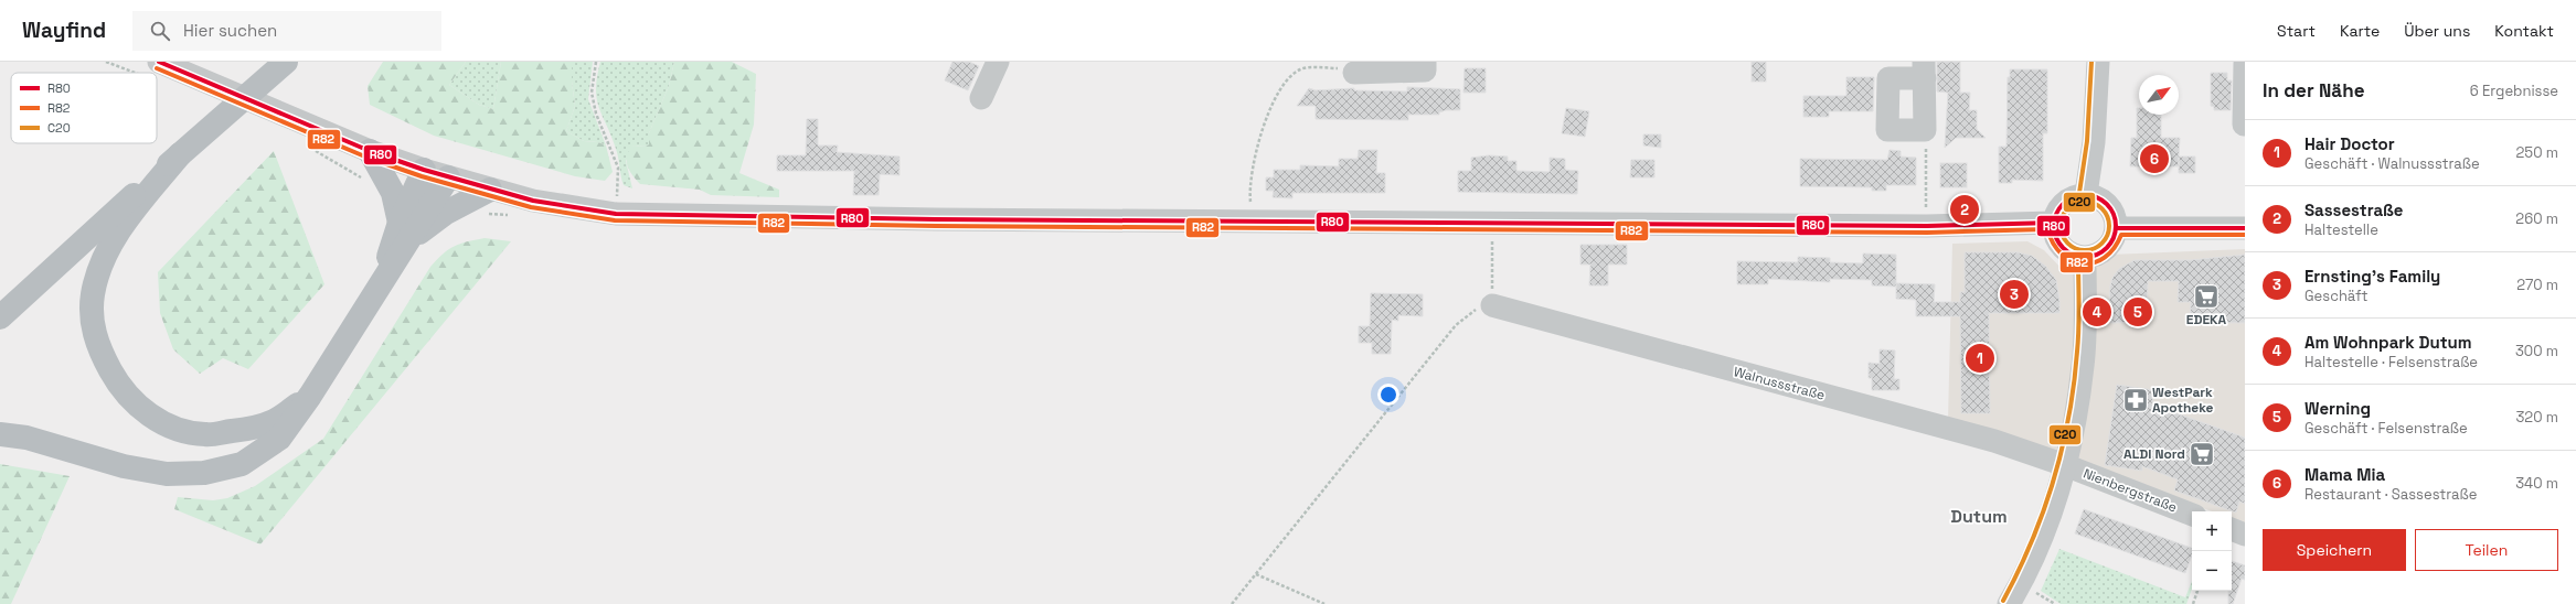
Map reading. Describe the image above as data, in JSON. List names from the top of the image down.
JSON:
{
  "streets": {
    "street": ["Walnussstraße", "Nienbergstraße"]
  },
  "crossings": [
    ["Walnussstraße", "Nienbergstraße"]
  ],
  "districts": ["Dutum"],
  "places": {
    "supermarket": ["EDEKA", "ALDI Nord"],
    "pharmacy": ["WestPark Apotheke"]
  },
  "lines": ["transit line R80", "transit line C20", "transit line R82"],
  "legend": ["R80", "R82", "C20"],
  "north": "top right",
  "page": {
    "header": "Wayfind",
    "search": "Hier suchen",
    "nav": [
      "Start",
      "Karte",
      "Über uns",
      "Kontakt"
    ],
    "heading": ["In der Nähe", "6 Ergebnisse"],
    "list": [
      {
        "mark": "1",
        "name": "Hair Doctor",
        "note": "Geschäft · Walnussstraße",
        "value": "250 m"
      },
      {
        "mark": "2",
        "name": "Sassestraße",
        "note": "Haltestelle",
        "value": "260 m"
      },
      {
        "mark": "3",
        "name": "Ernsting's Family",
        "note": "Geschäft",
        "value": "270 m"
      },
      {
        "mark": "4",
        "name": "Am Wohnpark Dutum",
        "note": "Haltestelle · Felsenstraße",
        "value": "300 m"
      },
      {
        "mark": "5",
        "name": "Werning",
        "note": "Geschäft · Felsenstraße",
        "value": "320 m"
      },
      {
        "mark": "6",
        "name": "Mama Mia",
        "note": "Restaurant · Sassestraße",
        "value": "340 m"
      }
    ],
    "pins": [
      "6",
      "2",
      "3",
      "4",
      "5",
      "1"
    ],
    "map_buttons": ["+", "−"],
    "buttons": ["Speichern", "Teilen"]
  }
}
